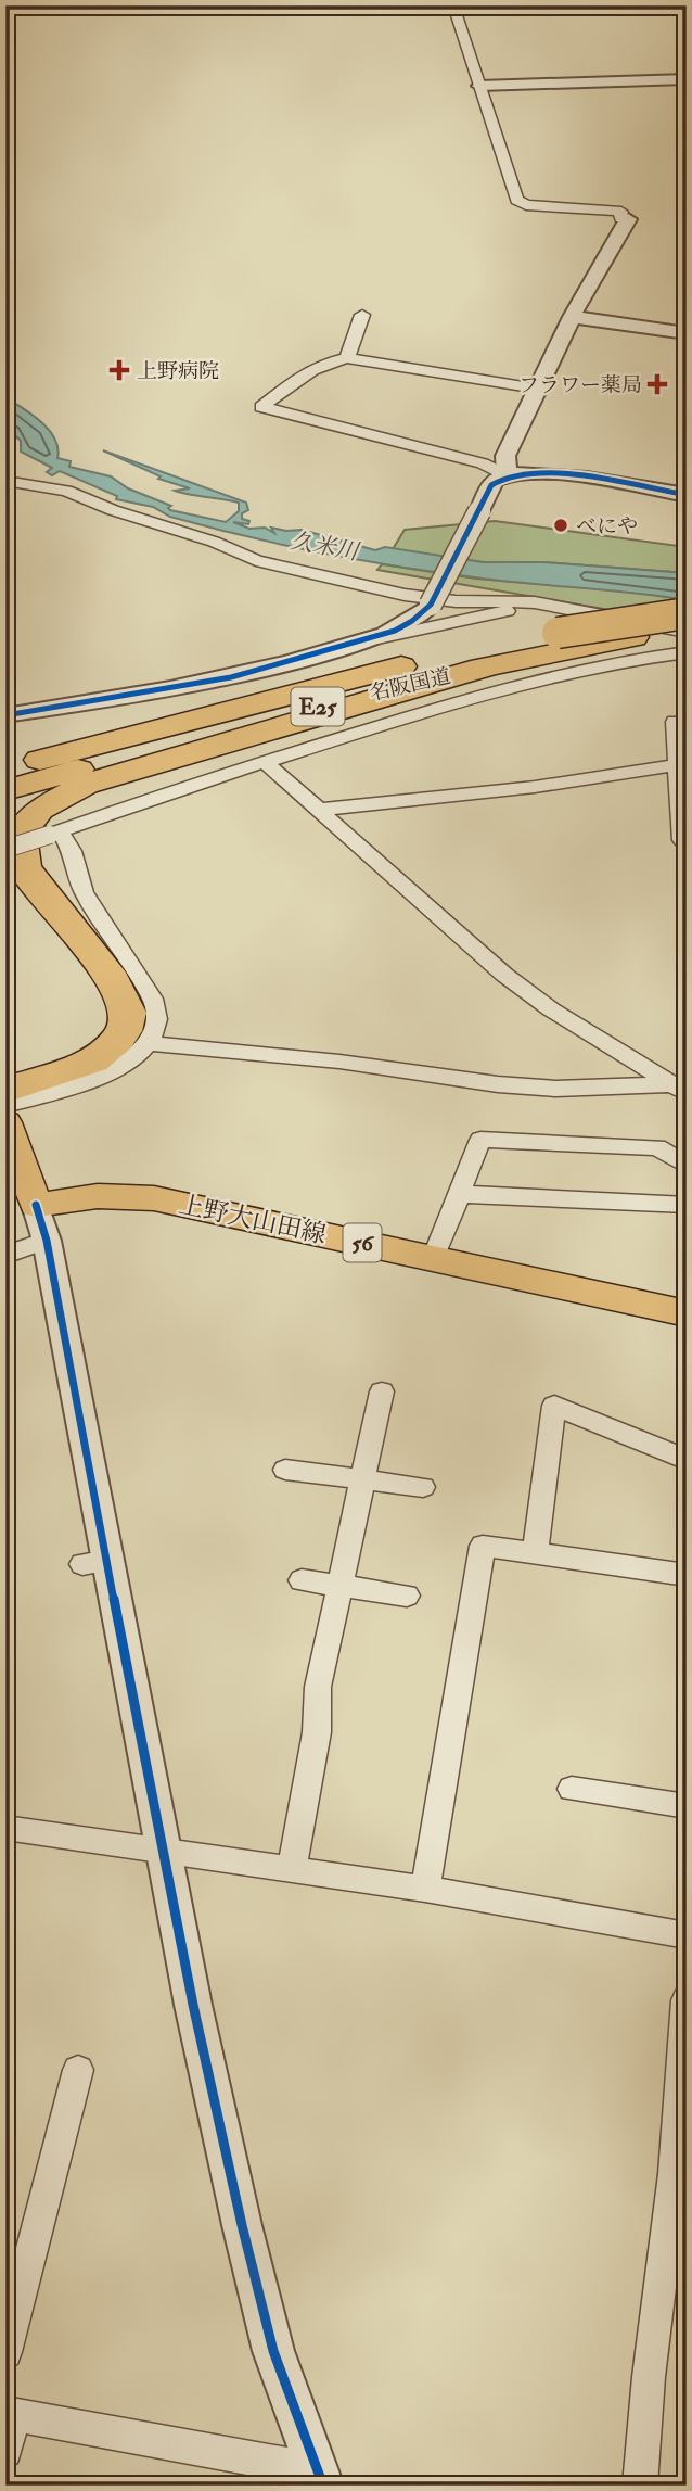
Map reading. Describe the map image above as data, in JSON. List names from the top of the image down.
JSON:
{
  "streets": {
    "highway": ["名阪国道", "E25"],
    "main road": ["上野大山田線", "56"]
  },
  "water": ["久米川"],
  "places": {
    "health": ["上野病院", "フラワー薬局"],
    "other": ["べにや"]
  }
}
